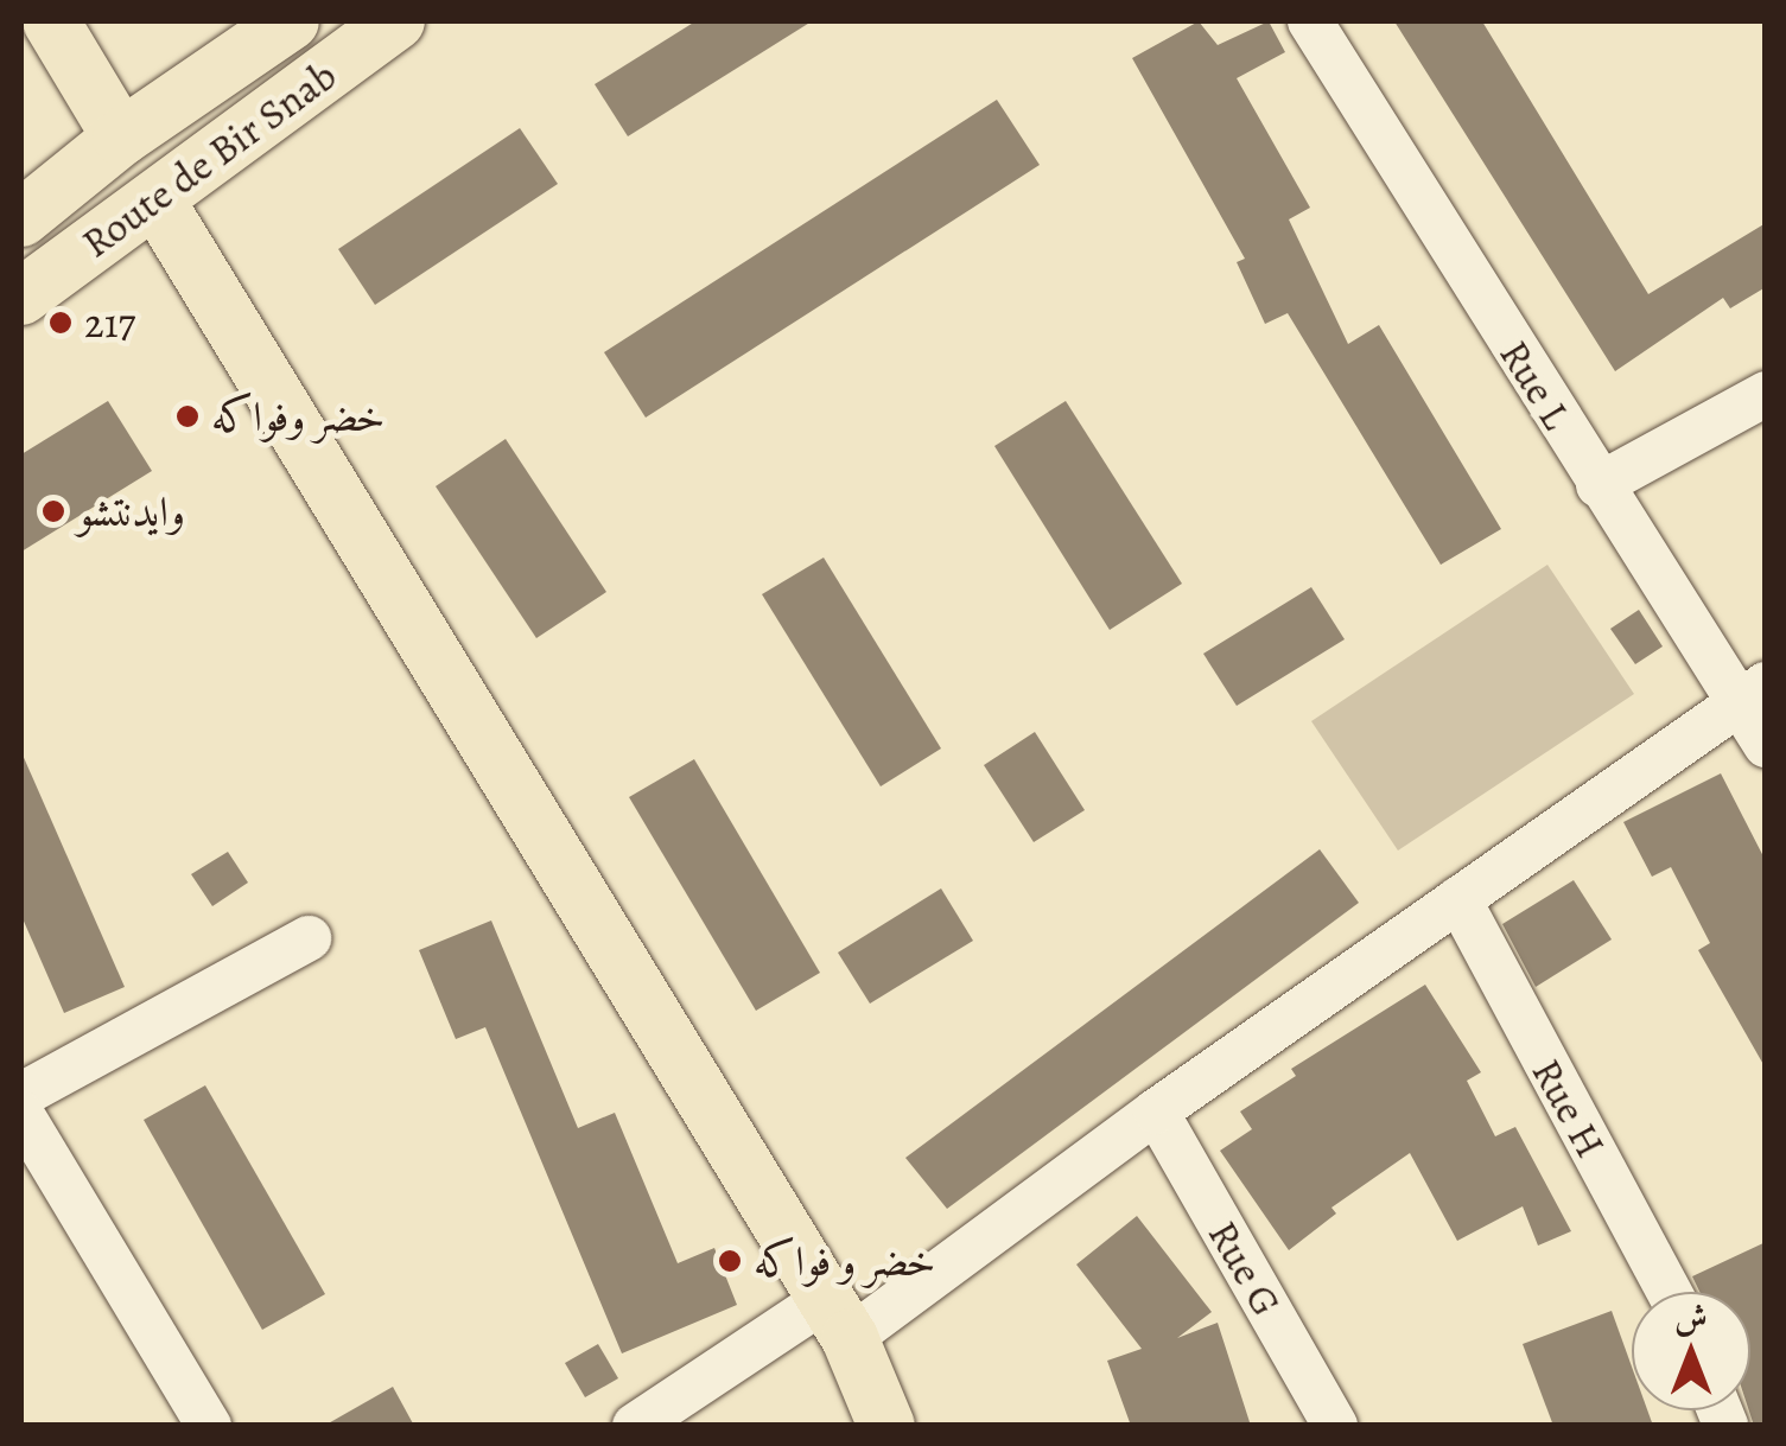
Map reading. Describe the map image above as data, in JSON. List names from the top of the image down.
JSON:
{
  "streets": {
    "main road": ["Route de Bir Snab"],
    "street": ["Rue L", "Rue H", "Rue G"]
  },
  "places": [
    "217",
    "خضر وفواكه",
    "وايدنتشو",
    "خضر و فواكه"
  ],
  "north": "top"
}
